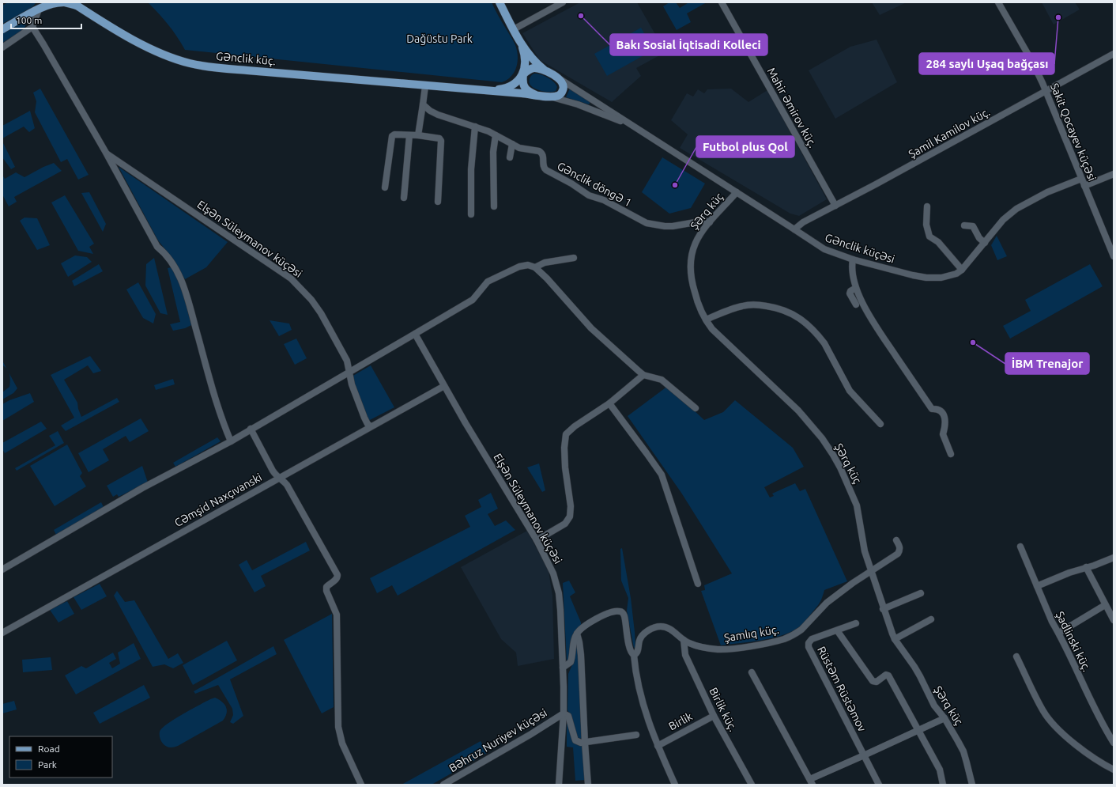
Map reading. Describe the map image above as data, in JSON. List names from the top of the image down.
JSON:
{
  "streets": {
    "main road": ["Gənclik küç."],
    "street": [
      "Mahir Əmirov küç.",
      "Sakit Qocayev küçəsi",
      "Şamil Kamilov küç.",
      "Gənclik döngə 1",
      "Şərq küç",
      "Elşən Süleymanov küçəsi",
      "Gənclik küçəsi",
      "Cəmşid Naxçıvanski",
      "Şamlıq küç.",
      "Şadlinski küç.",
      "Rüstəm Rüstəmov",
      "Birlik küç.",
      "Birlik",
      "Bəhruz Nuriyev küçəsi"
    ]
  },
  "crossings": [
    ["Mahir Əmirov küç.", "Şamil Kamilov küç."],
    ["Sakit Qocayev küçəsi", "Şamil Kamilov küç."],
    ["Sakit Qocayev küçəsi", "Gənclik küçəsi"],
    ["Şamil Kamilov küç.", "Gənclik küçəsi"],
    ["Gənclik döngə 1", "Şərq küç"],
    ["Şərq küç", "Gənclik küçəsi"],
    ["Şərq küç", "Şamlıq küç."],
    ["Elşən Süleymanov küçəsi", "Cəmşid Naxçıvanski"],
    ["Elşən Süleymanov küçəsi", "Bəhruz Nuriyev küçəsi"],
    ["Şamlıq küç.", "Birlik küç."],
    ["Şamlıq küç.", "Birlik"],
    ["Birlik küç.", "Birlik"]
  ],
  "parks": ["Dağüstu Park"],
  "places": [
    "Bakı Sosial İqtisadi Kolleci",
    "284 saylı Uşaq bağçası",
    "Futbol plus Qol",
    "İBM Trenajor"
  ],
  "legend": ["Road", "Park"],
  "scale_bar": "100 m"
}
